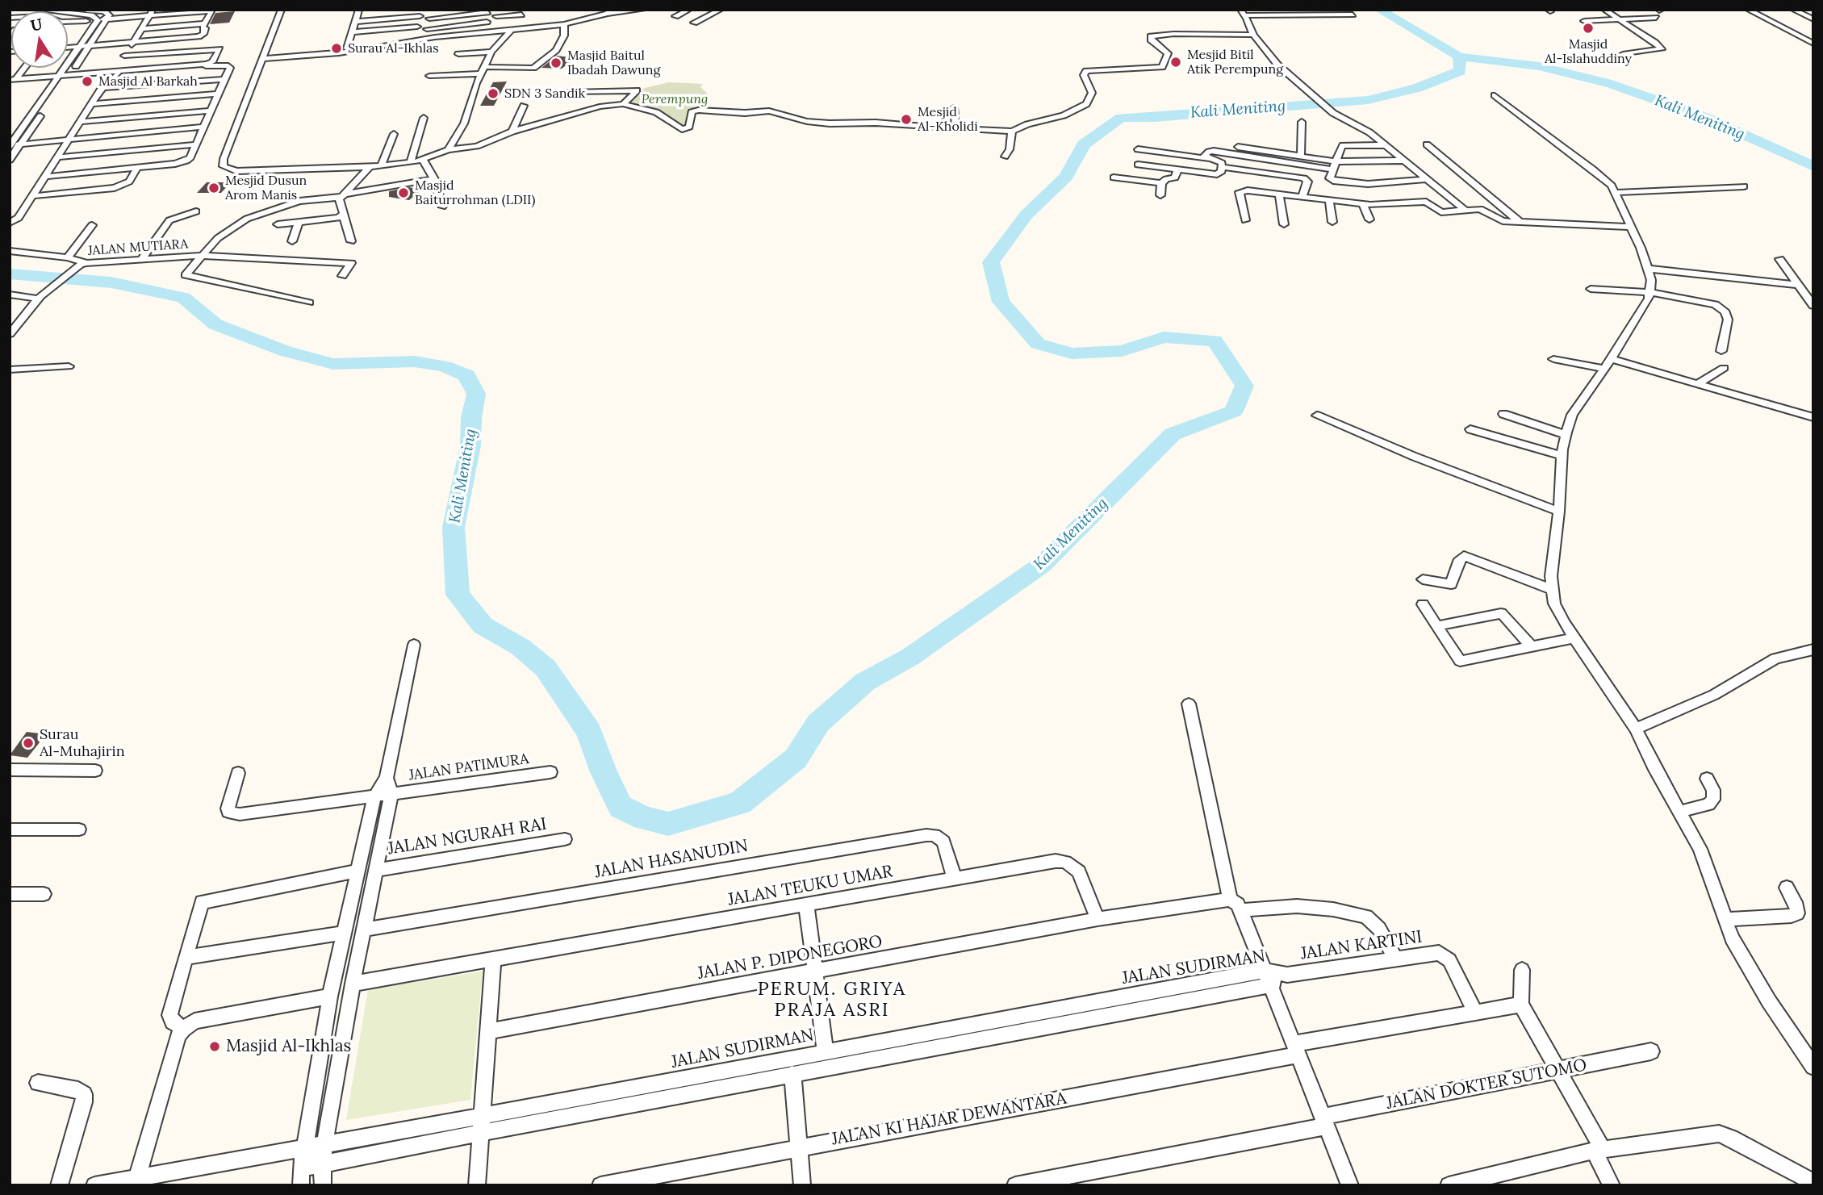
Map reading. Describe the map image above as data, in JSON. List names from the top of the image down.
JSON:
{
  "streets": {
    "street": [
      "JALAN MUTIARA",
      "JALAN PATIMURA",
      "JALAN NGURAH RAI",
      "JALAN HASANUDIN",
      "JALAN TEUKU UMAR",
      "JALAN KARTINI",
      "JALAN P. DIPONEGORO",
      "JALAN SUDIRMAN",
      "JALAN DOKTER SUTOMO",
      "JALAN KI HAJAR DEWANTARA"
    ]
  },
  "crossings": [
    ["JALAN HASANUDIN", "JALAN TEUKU UMAR"],
    ["JALAN TEUKU UMAR", "JALAN P. DIPONEGORO"],
    ["JALAN KARTINI", "JALAN SUDIRMAN"],
    ["JALAN KARTINI", "JALAN KI HAJAR DEWANTARA"]
  ],
  "districts": ["PERUM. GRIYA PRAJA ASRI"],
  "water": ["Kali Meniting"],
  "parks": ["Perempung"],
  "places": [
    "Masjid Al-Islahuddiny",
    "Surau Al-Ikhlas",
    "Mesjid Bitil Atik Perempung",
    "Masjid Baitul Ibadah Dawung",
    "Masjid Al Barkah",
    "SDN 3 Sandik",
    "Mesjid Al-Kholidi",
    "Mesjid Dusun Arom Manis",
    "Masjid Baiturrohman (LDII)",
    "Surau Al-Muhajirin",
    "Masjid Al-Ikhlas"
  ],
  "north": "top"
}
